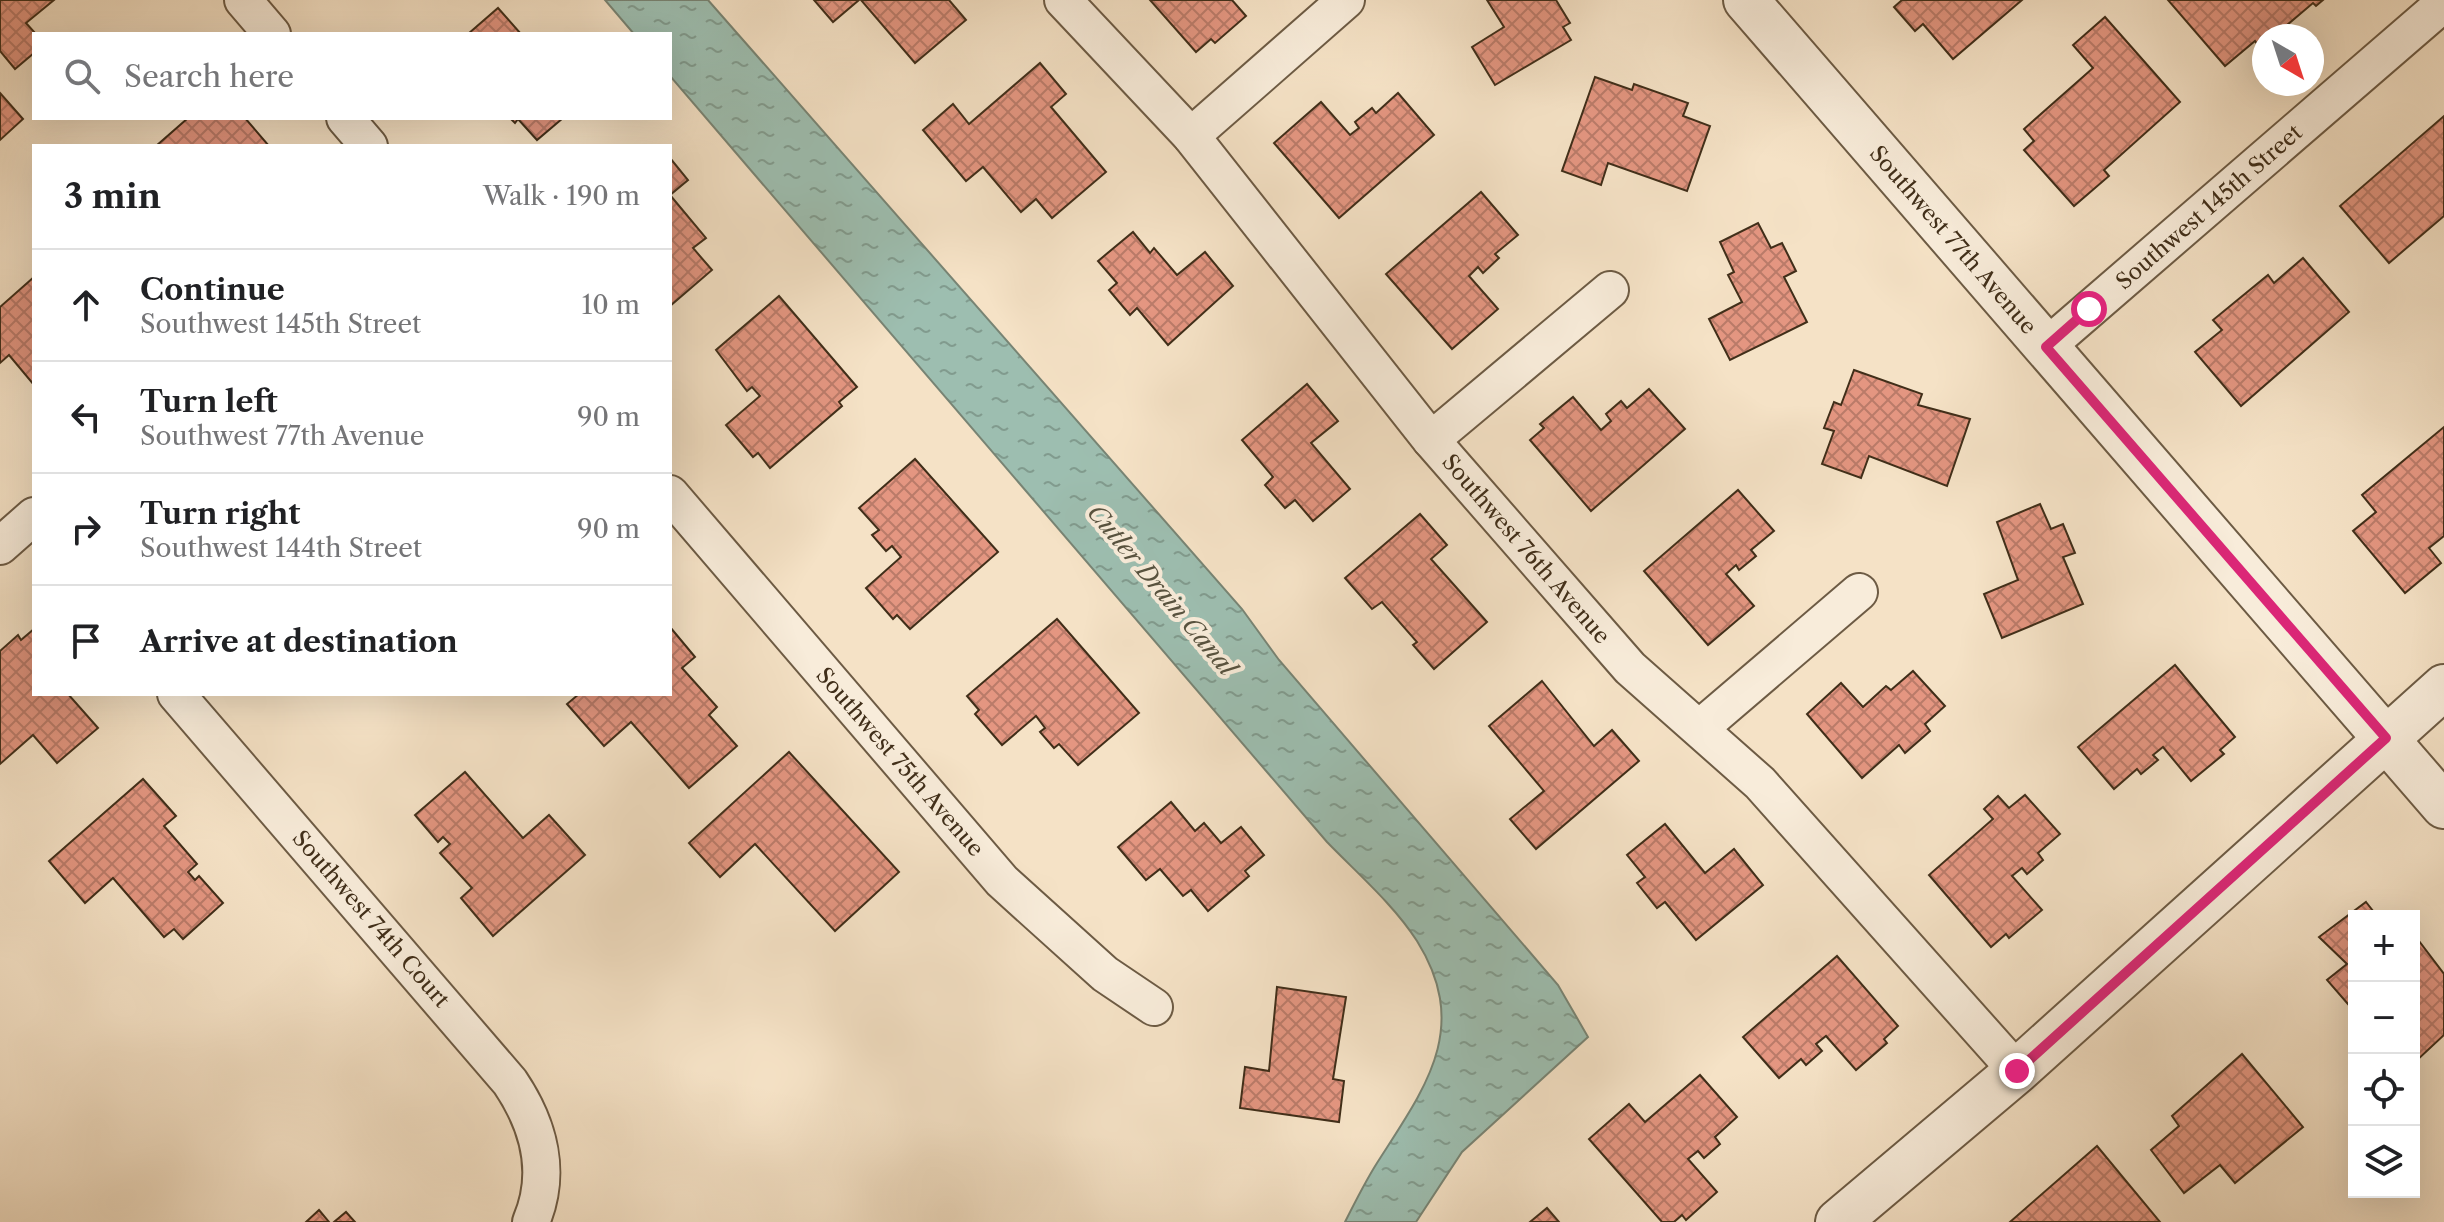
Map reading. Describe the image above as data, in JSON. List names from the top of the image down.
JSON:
{
  "streets": {
    "street": [
      "Southwest 145th Street",
      "Southwest 77th Avenue",
      "Southwest 76th Avenue",
      "Southwest 75th Avenue",
      "Southwest 74th Court"
    ]
  },
  "crossings": [
    ["Southwest 145th Street", "Southwest 77th Avenue"]
  ],
  "water": ["Cutler Drain Canal"],
  "north": "bottom right",
  "page": {
    "search": "Search here",
    "heading": ["3 min", "Walk · 190 m"],
    "list": [
      ["Continue", "Southwest 145th Street", "10 m"],
      ["Turn left", "Southwest 77th Avenue", "90 m"],
      ["Turn right", "Southwest 144th Street", "90 m"],
      "Arrive at destination"
    ],
    "map_buttons": ["+", "−"]
  }
}
